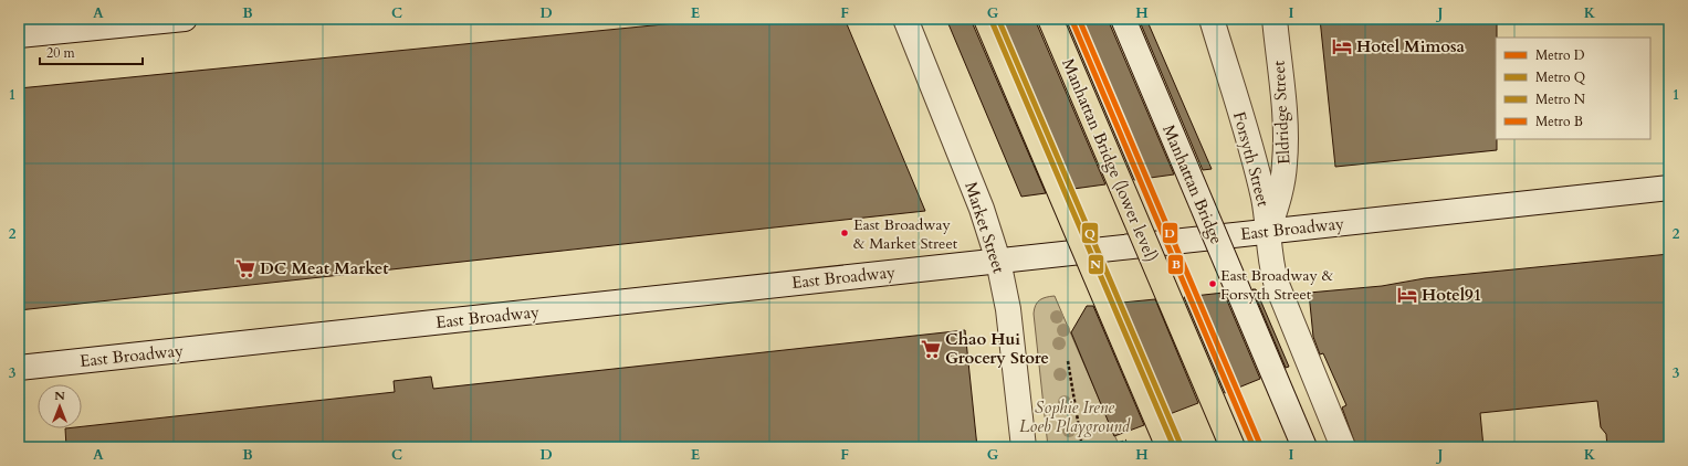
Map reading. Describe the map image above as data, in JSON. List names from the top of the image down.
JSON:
{
  "streets": {
    "main road": [
      "Eldridge Street",
      "Forsyth Street",
      "Manhattan Bridge (lower level)",
      "Manhattan Bridge",
      "Market Street",
      "East Broadway"
    ]
  },
  "crossings": [
    ["Eldridge Street", "Forsyth Street"],
    ["Eldridge Street", "East Broadway"],
    ["Forsyth Street", "East Broadway"],
    ["Market Street", "East Broadway"]
  ],
  "parks": ["Sophie Irene Loeb Playground"],
  "places": {
    "hotel": ["Hotel Mimosa", "Hotel91"],
    "other": ["East Broadway & Market Street", "East Broadway & Forsyth Street"],
    "supermarket": ["DC Meat Market", "Chao Hui Grocery Store"]
  },
  "lines": [
    "metro line D",
    "metro line Q",
    "metro line N",
    "metro line B"
  ],
  "legend": [
    "Metro D",
    "Metro Q",
    "Metro N",
    "Metro B"
  ],
  "scale_bar": "20 m",
  "north": "top",
  "grid": {
    "columns": [
      "A",
      "B",
      "C",
      "D",
      "E",
      "F",
      "G",
      "H",
      "I",
      "J",
      "K"
    ],
    "rows": ["1", "2", "3"]
  }
}
